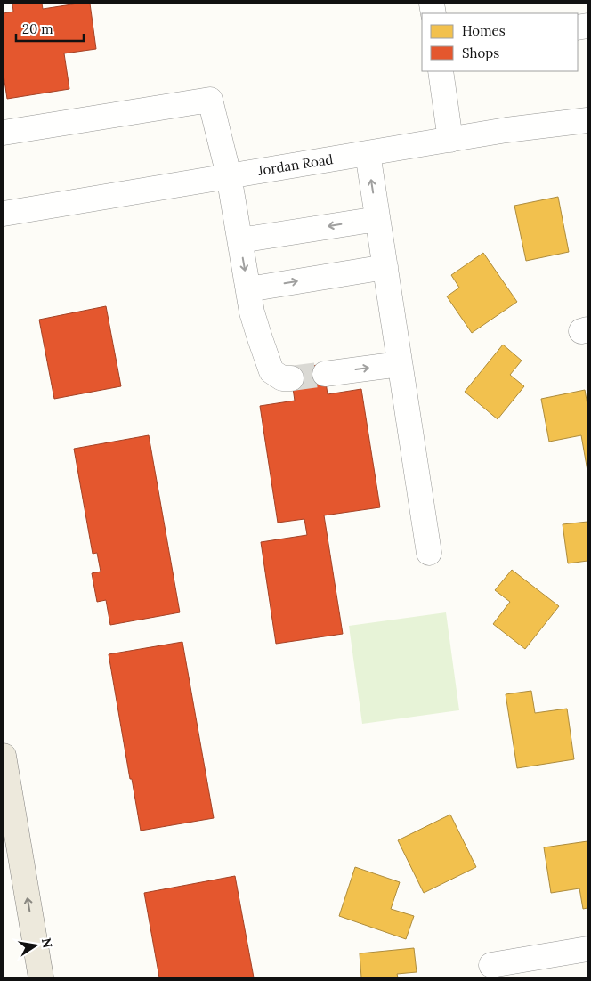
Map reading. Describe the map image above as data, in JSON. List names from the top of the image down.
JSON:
{
  "streets": {
    "street": ["Jordan Road"]
  },
  "legend": ["Homes", "Shops"],
  "scale_bar": "20 m",
  "north": "right"
}
